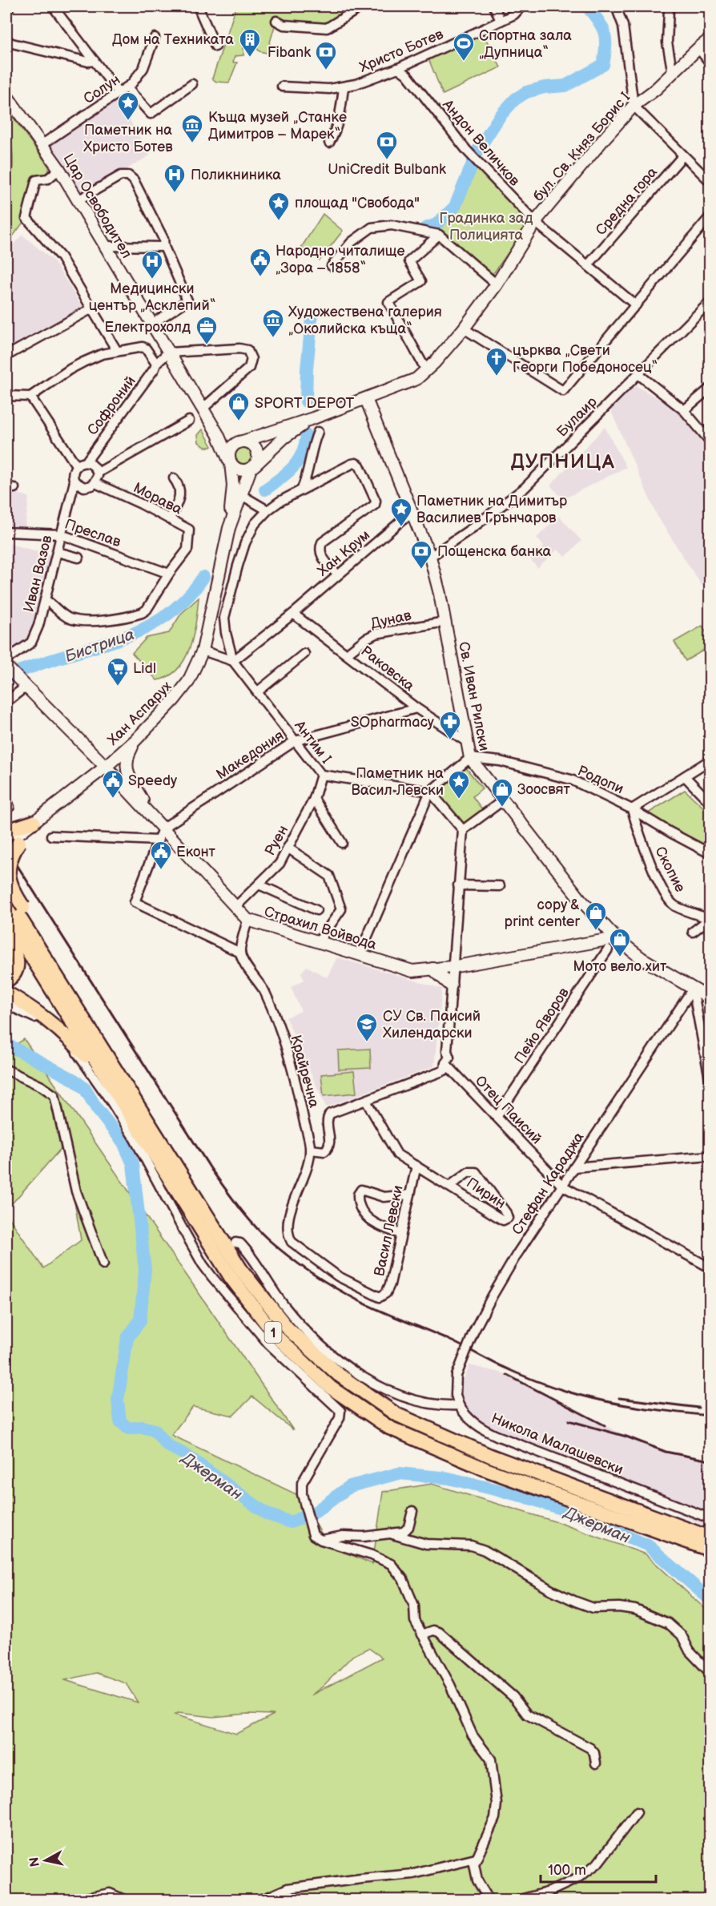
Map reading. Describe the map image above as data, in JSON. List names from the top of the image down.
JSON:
{
  "streets": {
    "main road": ["1"],
    "street": [
      "Христо Ботев",
      "Солун",
      "Андон Величков",
      "бул. Св. Княз Борис I",
      "Средна гора",
      "Цар Освободител",
      "Софроний",
      "Булаир",
      "Морава",
      "Преслав",
      "Хан Крум",
      "Иван Вазов",
      "Дунав",
      "Раковска",
      "Св. Иван Рилски",
      "Хан Аспарух",
      "Антим I",
      "Македония",
      "Родопи",
      "Руен",
      "Скопие",
      "Страхил Войвода",
      "Пейо Яворов",
      "Крайречна",
      "Отец Паисий",
      "Стефан Караджа",
      "Пирин",
      "Васил Левски",
      "Никола Малашевски"
    ]
  },
  "crossings": [
    ["Христо Ботев", "Андон Величков"],
    ["Солун", "Цар Освободител"],
    ["Андон Величков", "бул. Св. Княз Борис I"],
    ["Андон Величков", "Средна гора"],
    ["бул. Св. Княз Борис I", "Св. Иван Рилски"],
    ["бул. Св. Княз Борис I", "Хан Аспарух"],
    ["Цар Освободител", "Софроний"],
    ["Цар Освободител", "Хан Аспарух"],
    ["Софроний", "Морава"],
    ["Софроний", "Иван Вазов"],
    ["Булаир", "Св. Иван Рилски"],
    ["Морава", "Преслав"],
    ["Морава", "Иван Вазов"],
    ["Преслав", "Иван Вазов"],
    ["Хан Крум", "Раковска"],
    ["Хан Крум", "Св. Иван Рилски"],
    ["Хан Крум", "Антим I"],
    ["Иван Вазов", "Страхил Войвода"],
    ["Дунав", "Раковска"],
    ["Дунав", "Св. Иван Рилски"],
    ["Раковска", "Св. Иван Рилски"],
    ["Раковска", "Македония"],
    ["Св. Иван Рилски", "Хан Аспарух"],
    ["Св. Иван Рилски", "Родопи"],
    ["Св. Иван Рилски", "Страхил Войвода"],
    ["Св. Иван Рилски", "Стефан Караджа"],
    ["Хан Аспарух", "Страхил Войвода"],
    ["Антим I", "Македония"],
    ["Антим I", "Руен"],
    ["Македония", "Страхил Войвода"],
    ["Родопи", "Скопие"],
    ["Руен", "Страхил Войвода"],
    ["Пейо Яворов", "Отец Паисий"],
    ["Крайречна", "Васил Левски"],
    ["Отец Паисий", "Стефан Караджа"],
    ["Стефан Караджа", "Никола Малашевски"],
    ["Пирин", "Васил Левски"]
  ],
  "districts": ["ДУПНИЦА"],
  "water": ["Бистрица", "Джерман"],
  "parks": ["Градинка зад Полицията"],
  "places": {
    "building": ["Дом на Техниката"],
    "sports": ["Спортна зала „Дупница“"],
    "bank": ["Fibank", "UniCredit Bulbank", "Пощенска банка"],
    "place": [
      "Паметник на Христо Ботев",
      "площад \"Свобода\"",
      "Паметник на Димитър Василиев Грънчаров",
      "Паметник на Васил Левски"
    ],
    "museum": ["Къща музей „Станке Димитров – Марек“", "Художествена галерия „Околийска къща“"],
    "hospital": ["Поликниника", "Медицински център „Асклепий“"],
    "public building": ["Народно читалище „Зора – 1858“", "Speedy", "Еконт"],
    "office": ["Електрохолд"],
    "church": ["църква „Свети Георги Победоносец“"],
    "shop": [
      "SPORT DEPOT",
      "Зоосвят",
      "copy & print center",
      "Мото вело хит"
    ],
    "supermarket": ["Lidl"],
    "pharmacy": ["SOpharmacy"],
    "school or university": ["СУ Св. Паисий Хилендарски"]
  },
  "scale_bar": "100 m",
  "north": "left"
}
